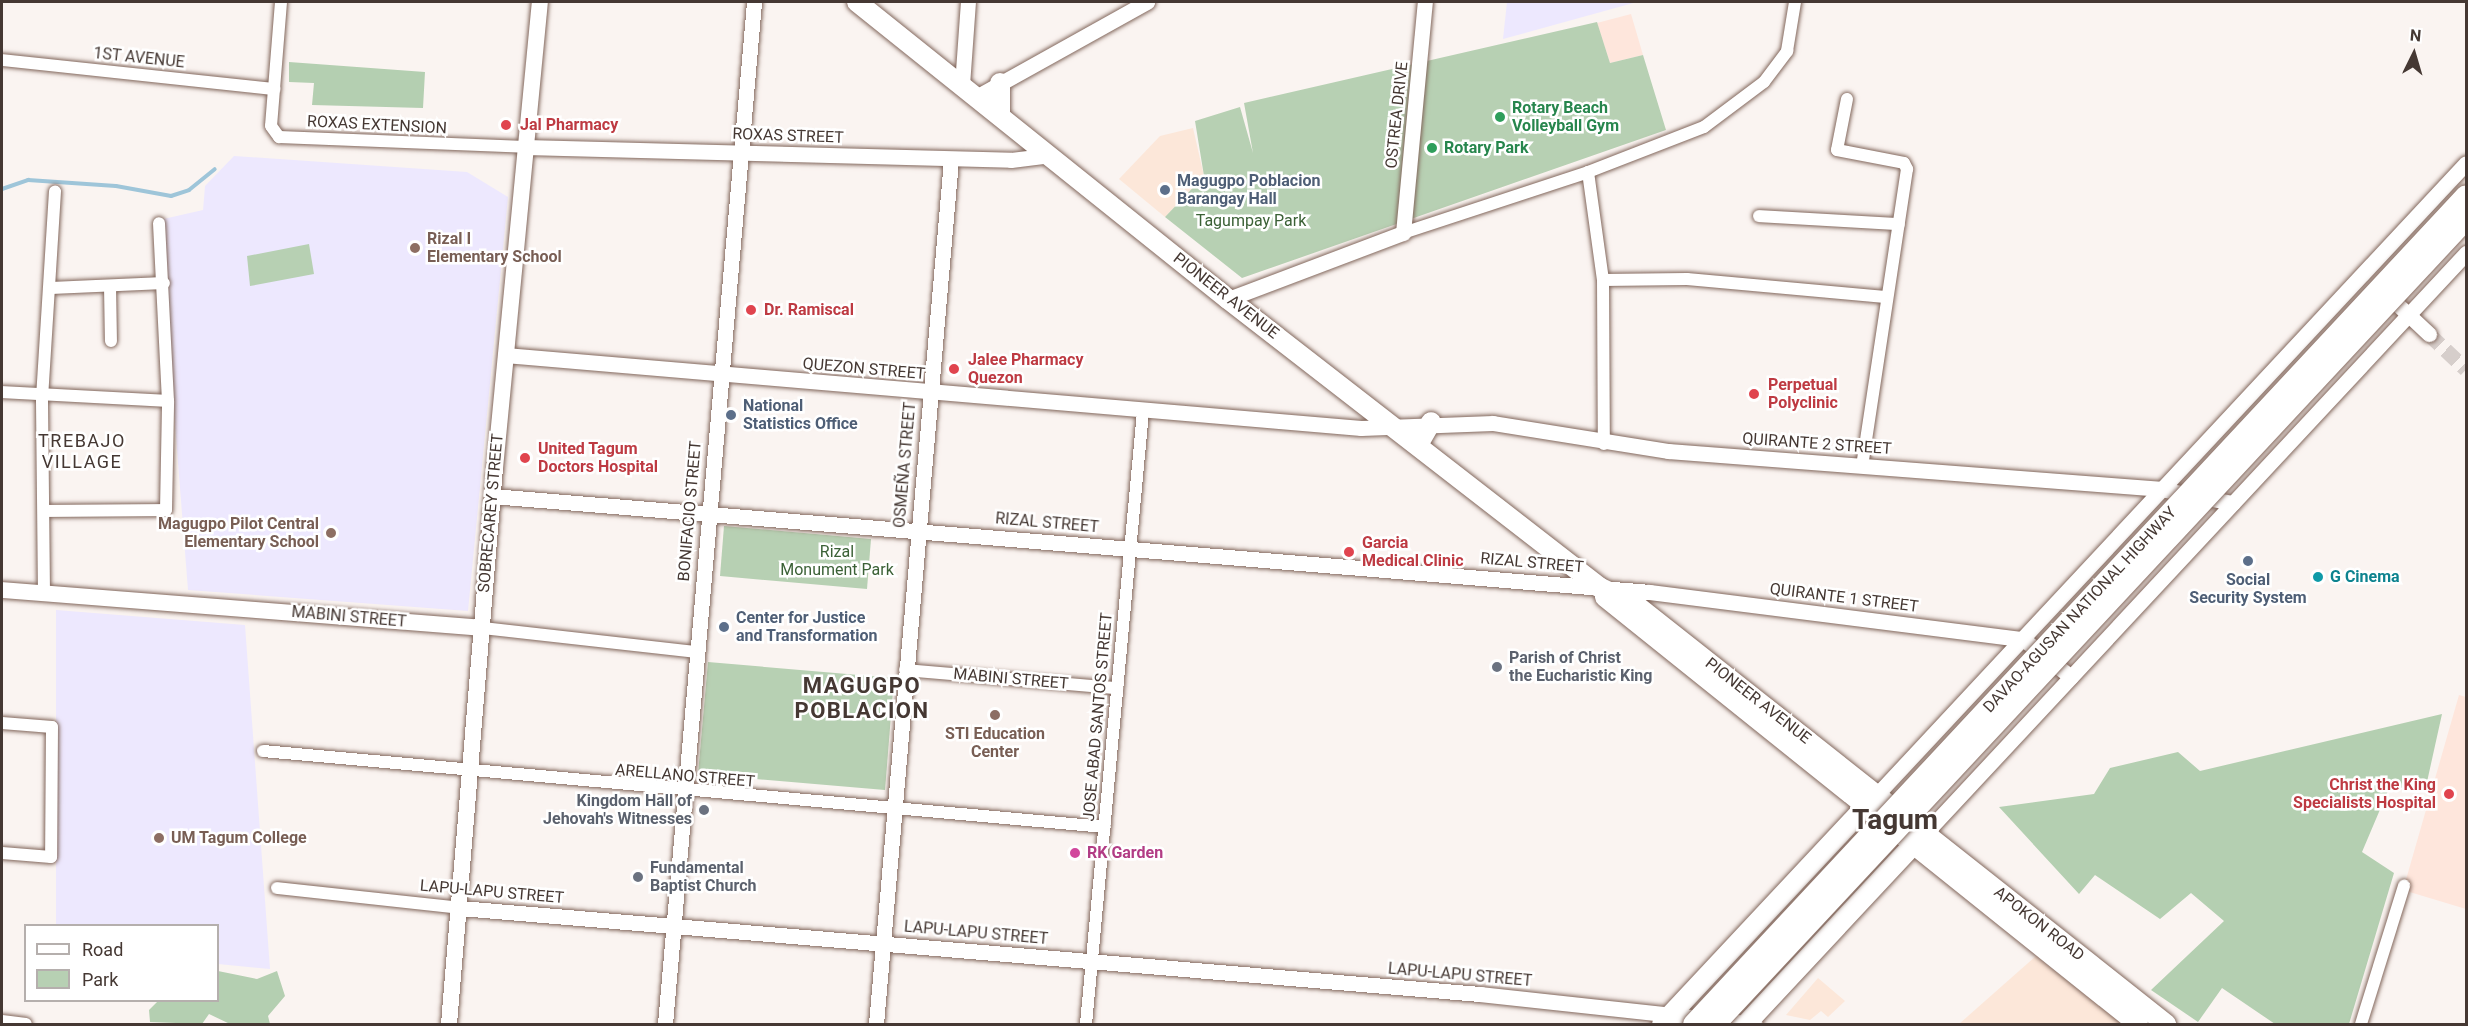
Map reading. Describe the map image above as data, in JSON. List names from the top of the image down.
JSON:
{
  "streets": {
    "highway": ["PIONEER AVENUE", "DAVAO-AGUSAN NATIONAL HIGHWAY", "APOKON ROAD"],
    "main road": ["SOBRECAREY STREET", "MABINI STREET"],
    "street": [
      "1ST AVENUE",
      "OSTREA DRIVE",
      "ROXAS EXTENSION",
      "ROXAS STREET",
      "QUEZON STREET",
      "QUIRANTE 2 STREET",
      "OSMEÑA STREET",
      "BONIFACIO STREET",
      "RIZAL STREET",
      "QUIRANTE 1 STREET",
      "JOSE ABAD SANTOS STREET",
      "ARELLANO STREET",
      "LAPU-LAPU STREET"
    ]
  },
  "crossings": [
    ["1ST AVENUE", "ROXAS EXTENSION"],
    ["ROXAS EXTENSION", "ROXAS STREET"],
    ["ROXAS EXTENSION", "SOBRECAREY STREET"],
    ["ROXAS STREET", "PIONEER AVENUE"],
    ["ROXAS STREET", "OSMEÑA STREET"],
    ["ROXAS STREET", "BONIFACIO STREET"],
    ["ROXAS STREET", "SOBRECAREY STREET"],
    ["PIONEER AVENUE", "QUEZON STREET"],
    ["PIONEER AVENUE", "QUIRANTE 2 STREET"],
    ["PIONEER AVENUE", "RIZAL STREET"],
    ["PIONEER AVENUE", "QUIRANTE 1 STREET"],
    ["PIONEER AVENUE", "DAVAO-AGUSAN NATIONAL HIGHWAY"],
    ["PIONEER AVENUE", "APOKON ROAD"],
    ["QUEZON STREET", "QUIRANTE 2 STREET"],
    ["QUEZON STREET", "OSMEÑA STREET"],
    ["QUEZON STREET", "BONIFACIO STREET"],
    ["QUEZON STREET", "SOBRECAREY STREET"],
    ["QUEZON STREET", "JOSE ABAD SANTOS STREET"],
    ["OSMEÑA STREET", "RIZAL STREET"],
    ["OSMEÑA STREET", "MABINI STREET"],
    ["OSMEÑA STREET", "ARELLANO STREET"],
    ["OSMEÑA STREET", "LAPU-LAPU STREET"],
    ["BONIFACIO STREET", "RIZAL STREET"],
    ["BONIFACIO STREET", "MABINI STREET"],
    ["BONIFACIO STREET", "ARELLANO STREET"],
    ["BONIFACIO STREET", "LAPU-LAPU STREET"],
    ["SOBRECAREY STREET", "RIZAL STREET"],
    ["SOBRECAREY STREET", "MABINI STREET"],
    ["SOBRECAREY STREET", "ARELLANO STREET"],
    ["SOBRECAREY STREET", "LAPU-LAPU STREET"],
    ["RIZAL STREET", "QUIRANTE 1 STREET"],
    ["RIZAL STREET", "JOSE ABAD SANTOS STREET"],
    ["QUIRANTE 1 STREET", "DAVAO-AGUSAN NATIONAL HIGHWAY"],
    ["DAVAO-AGUSAN NATIONAL HIGHWAY", "LAPU-LAPU STREET"],
    ["DAVAO-AGUSAN NATIONAL HIGHWAY", "APOKON ROAD"],
    ["MABINI STREET", "JOSE ABAD SANTOS STREET"],
    ["JOSE ABAD SANTOS STREET", "ARELLANO STREET"],
    ["JOSE ABAD SANTOS STREET", "LAPU-LAPU STREET"]
  ],
  "districts": ["TREBAJO VILLAGE", "MAGUGPO POBLACION", "Tagum"],
  "parks": ["Tagumpay Park", "Rizal Monument Park"],
  "places": [
    "Rotary Beach Volleyball Gym",
    "Jal Pharmacy",
    "Rotary Park",
    "Magugpo Poblacion Barangay Hall",
    "Rizal I Elementary School",
    "Dr. Ramiscal",
    "Jalee Pharmacy Quezon",
    "Perpetual Polyclinic",
    "National Statistics Office",
    "United Tagum Doctors Hospital",
    "Magugpo Pilot Central Elementary School",
    "Garcia Medical Clinic",
    "Social Security System",
    "G Cinema",
    "Center for Justice and Transformation",
    "Parish of Christ the Eucharistic King",
    "STI Education Center",
    "Christ the King Specialists Hospital",
    "Kingdom Hall of Jehovah's Witnesses",
    "UM Tagum College",
    "RK Garden",
    "Fundamental Baptist Church"
  ],
  "legend": ["Road", "Park"],
  "north": "top"
}
